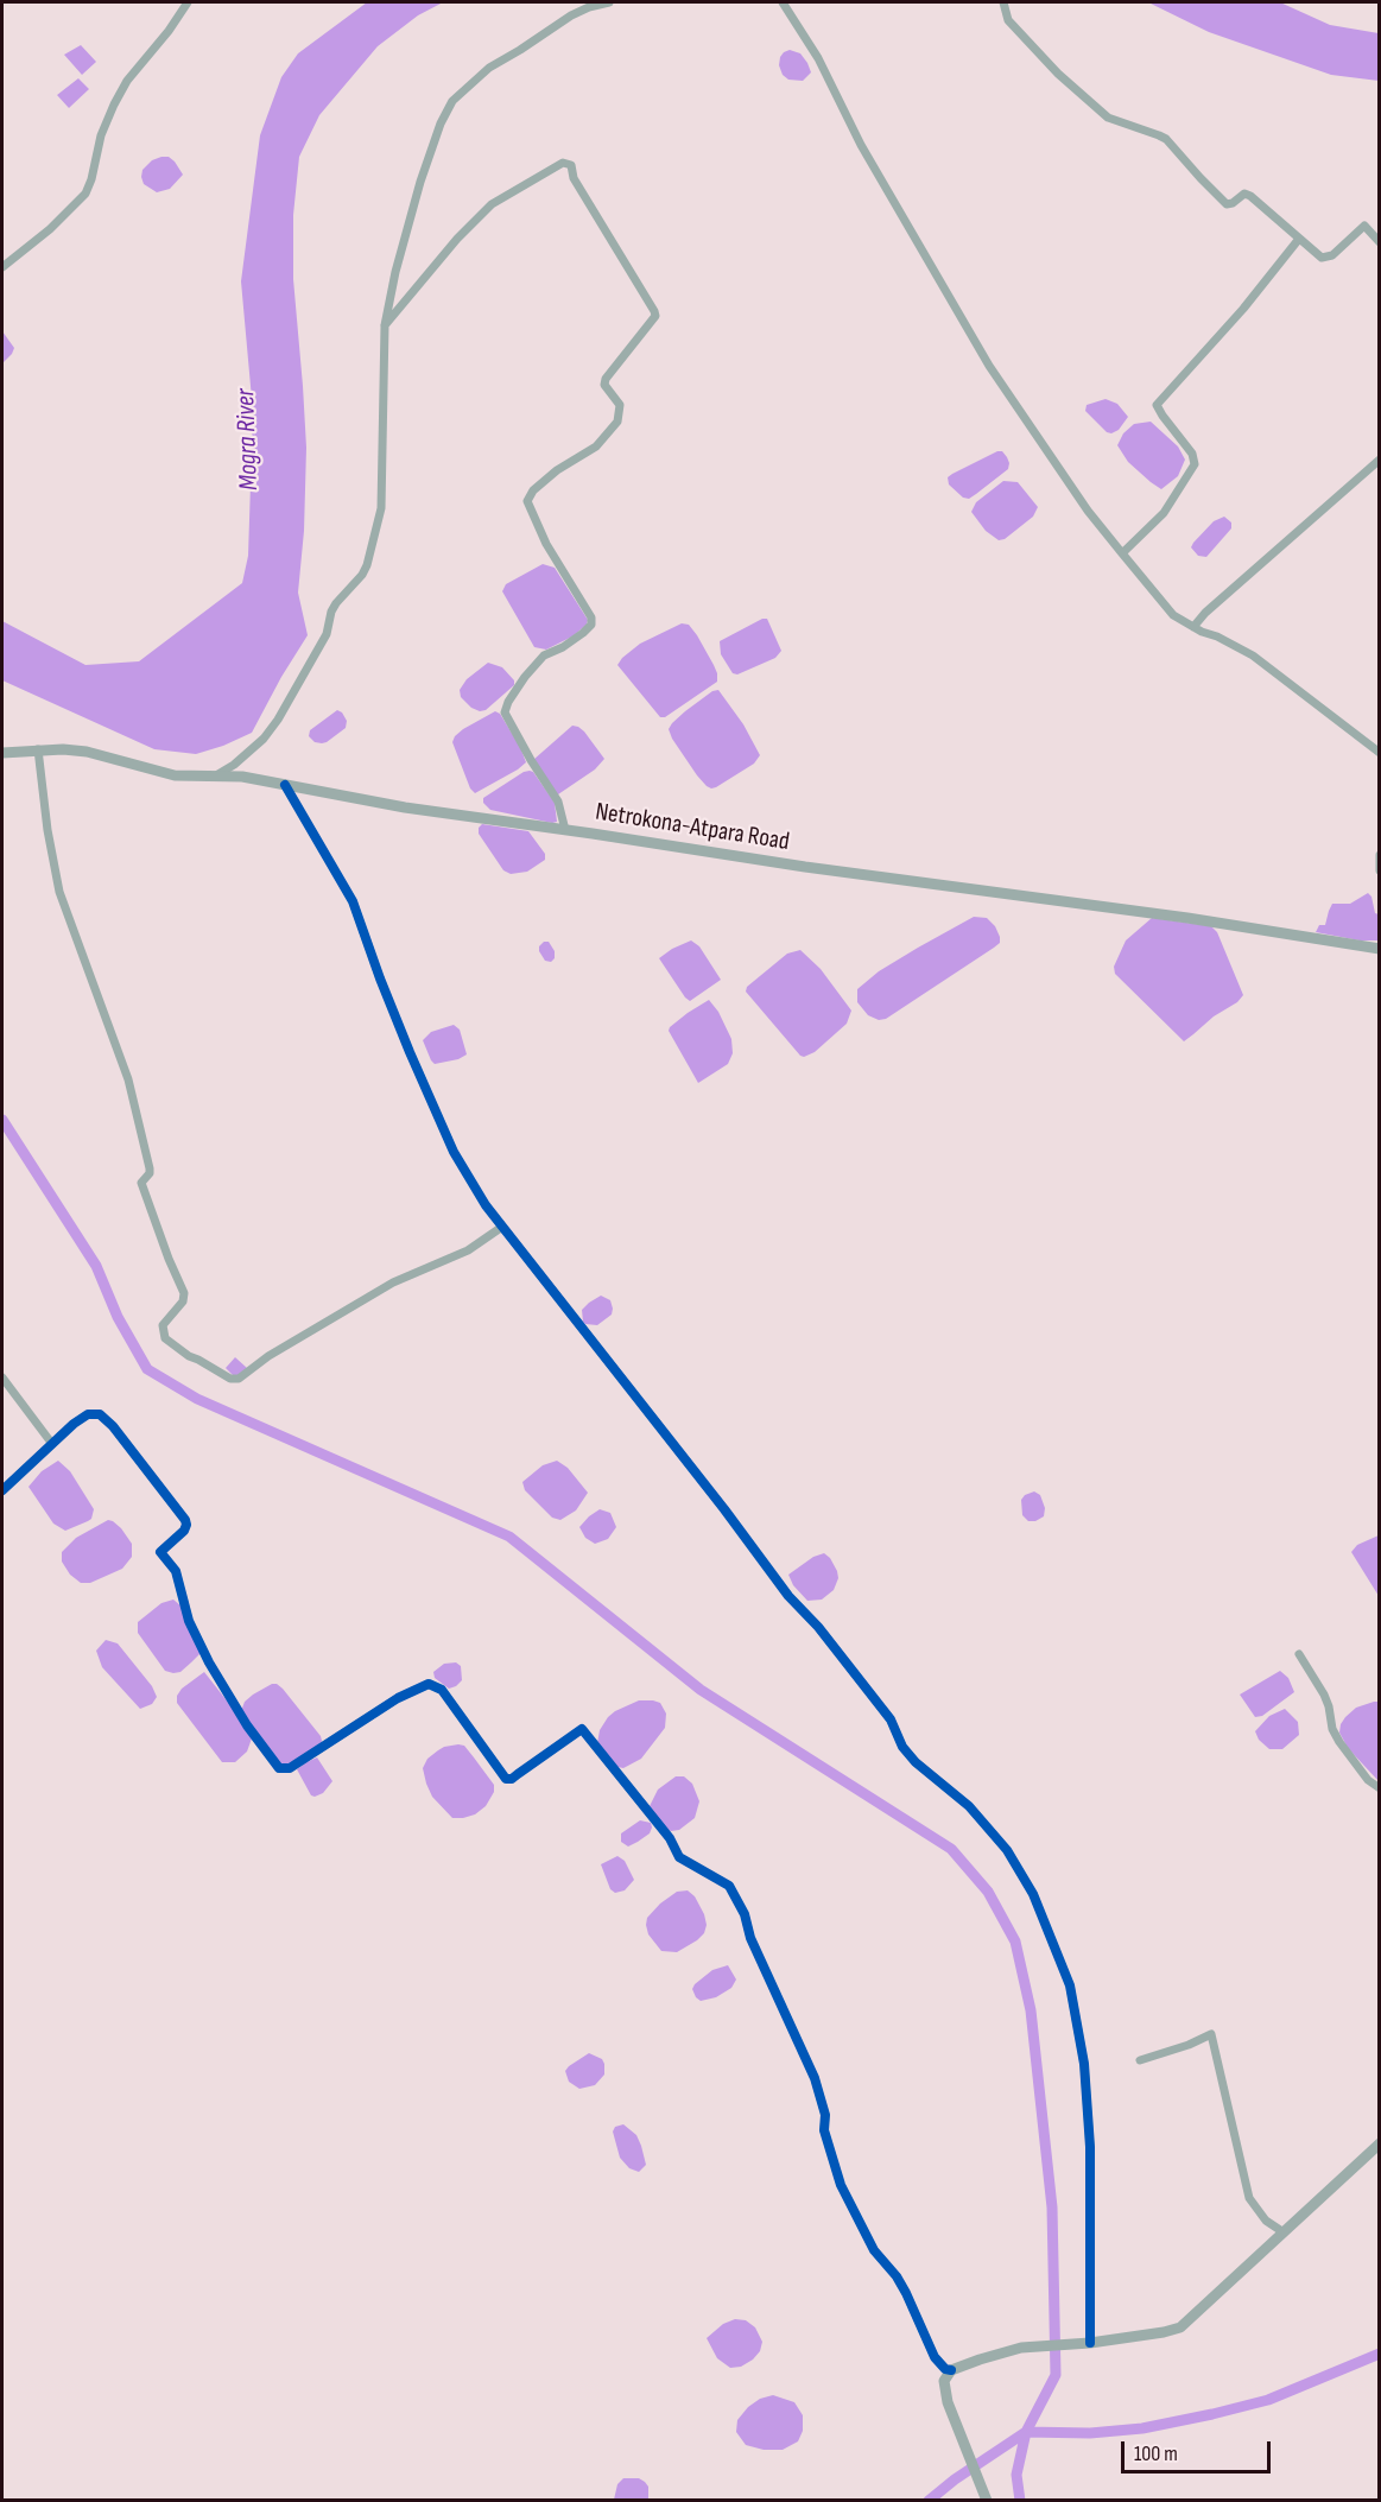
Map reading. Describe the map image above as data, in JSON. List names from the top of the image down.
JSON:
{
  "streets": {
    "street": ["Netrokona-Atpara Road"]
  },
  "water": ["Mogra River"],
  "scale_bar": "100 m"
}
